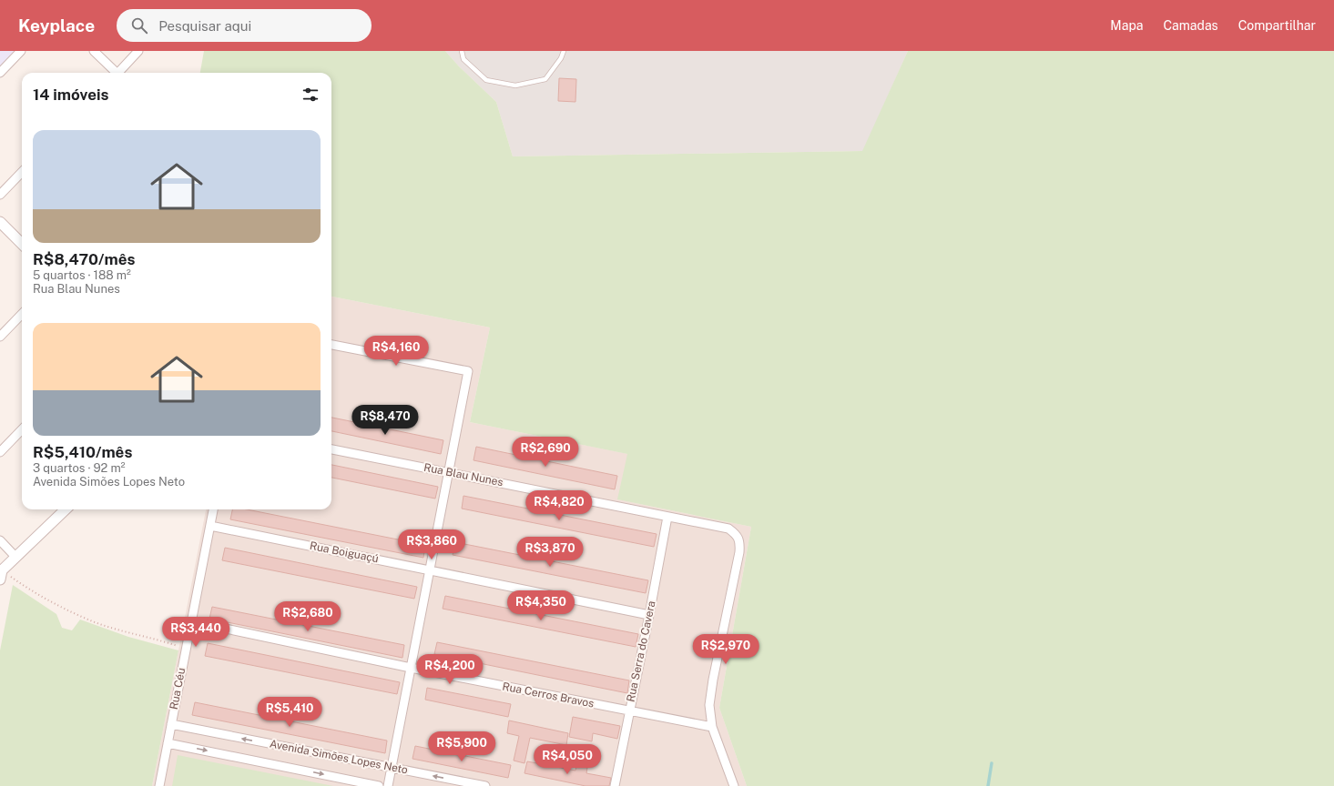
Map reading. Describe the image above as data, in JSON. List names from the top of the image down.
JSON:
{
  "streets": {
    "street": [
      "Rua Blau Nunes",
      "Rua Boiguaçú",
      "Rua Serra do Cavera",
      "Rua Céu",
      "Rua Cerros Bravos",
      "Avenida Simões Lopes Neto"
    ]
  },
  "crossings": [
    ["Rua Blau Nunes", "Rua Serra do Cavera"],
    ["Rua Blau Nunes", "Rua Cerros Bravos"],
    ["Rua Boiguaçú", "Rua Serra do Cavera"],
    ["Rua Boiguaçú", "Rua Céu"],
    ["Rua Serra do Cavera", "Rua Cerros Bravos"],
    ["Rua Céu", "Rua Cerros Bravos"],
    ["Rua Céu", "Avenida Simões Lopes Neto"]
  ],
  "page": {
    "header": "Keyplace",
    "search": "Pesquisar aqui",
    "nav": ["Mapa", "Camadas", "Compartilhar"],
    "heading": "14 imóveis",
    "list": [
      {
        "name": "R$8,470/mês",
        "note": "5 quartos · 188 m² · Rua Blau Nunes"
      },
      {
        "name": "R$5,410/mês",
        "note": "3 quartos · 92 m² · Avenida Simões Lopes Neto"
      }
    ],
    "price": [
      "R$4,160",
      "R$8,470",
      "R$2,690",
      "R$4,820",
      "R$3,860",
      "R$3,870",
      "R$4,350",
      "R$2,680",
      "R$3,440",
      "R$2,970",
      "R$4,200",
      "R$5,410",
      "R$5,900",
      "R$4,050"
    ]
  }
}
